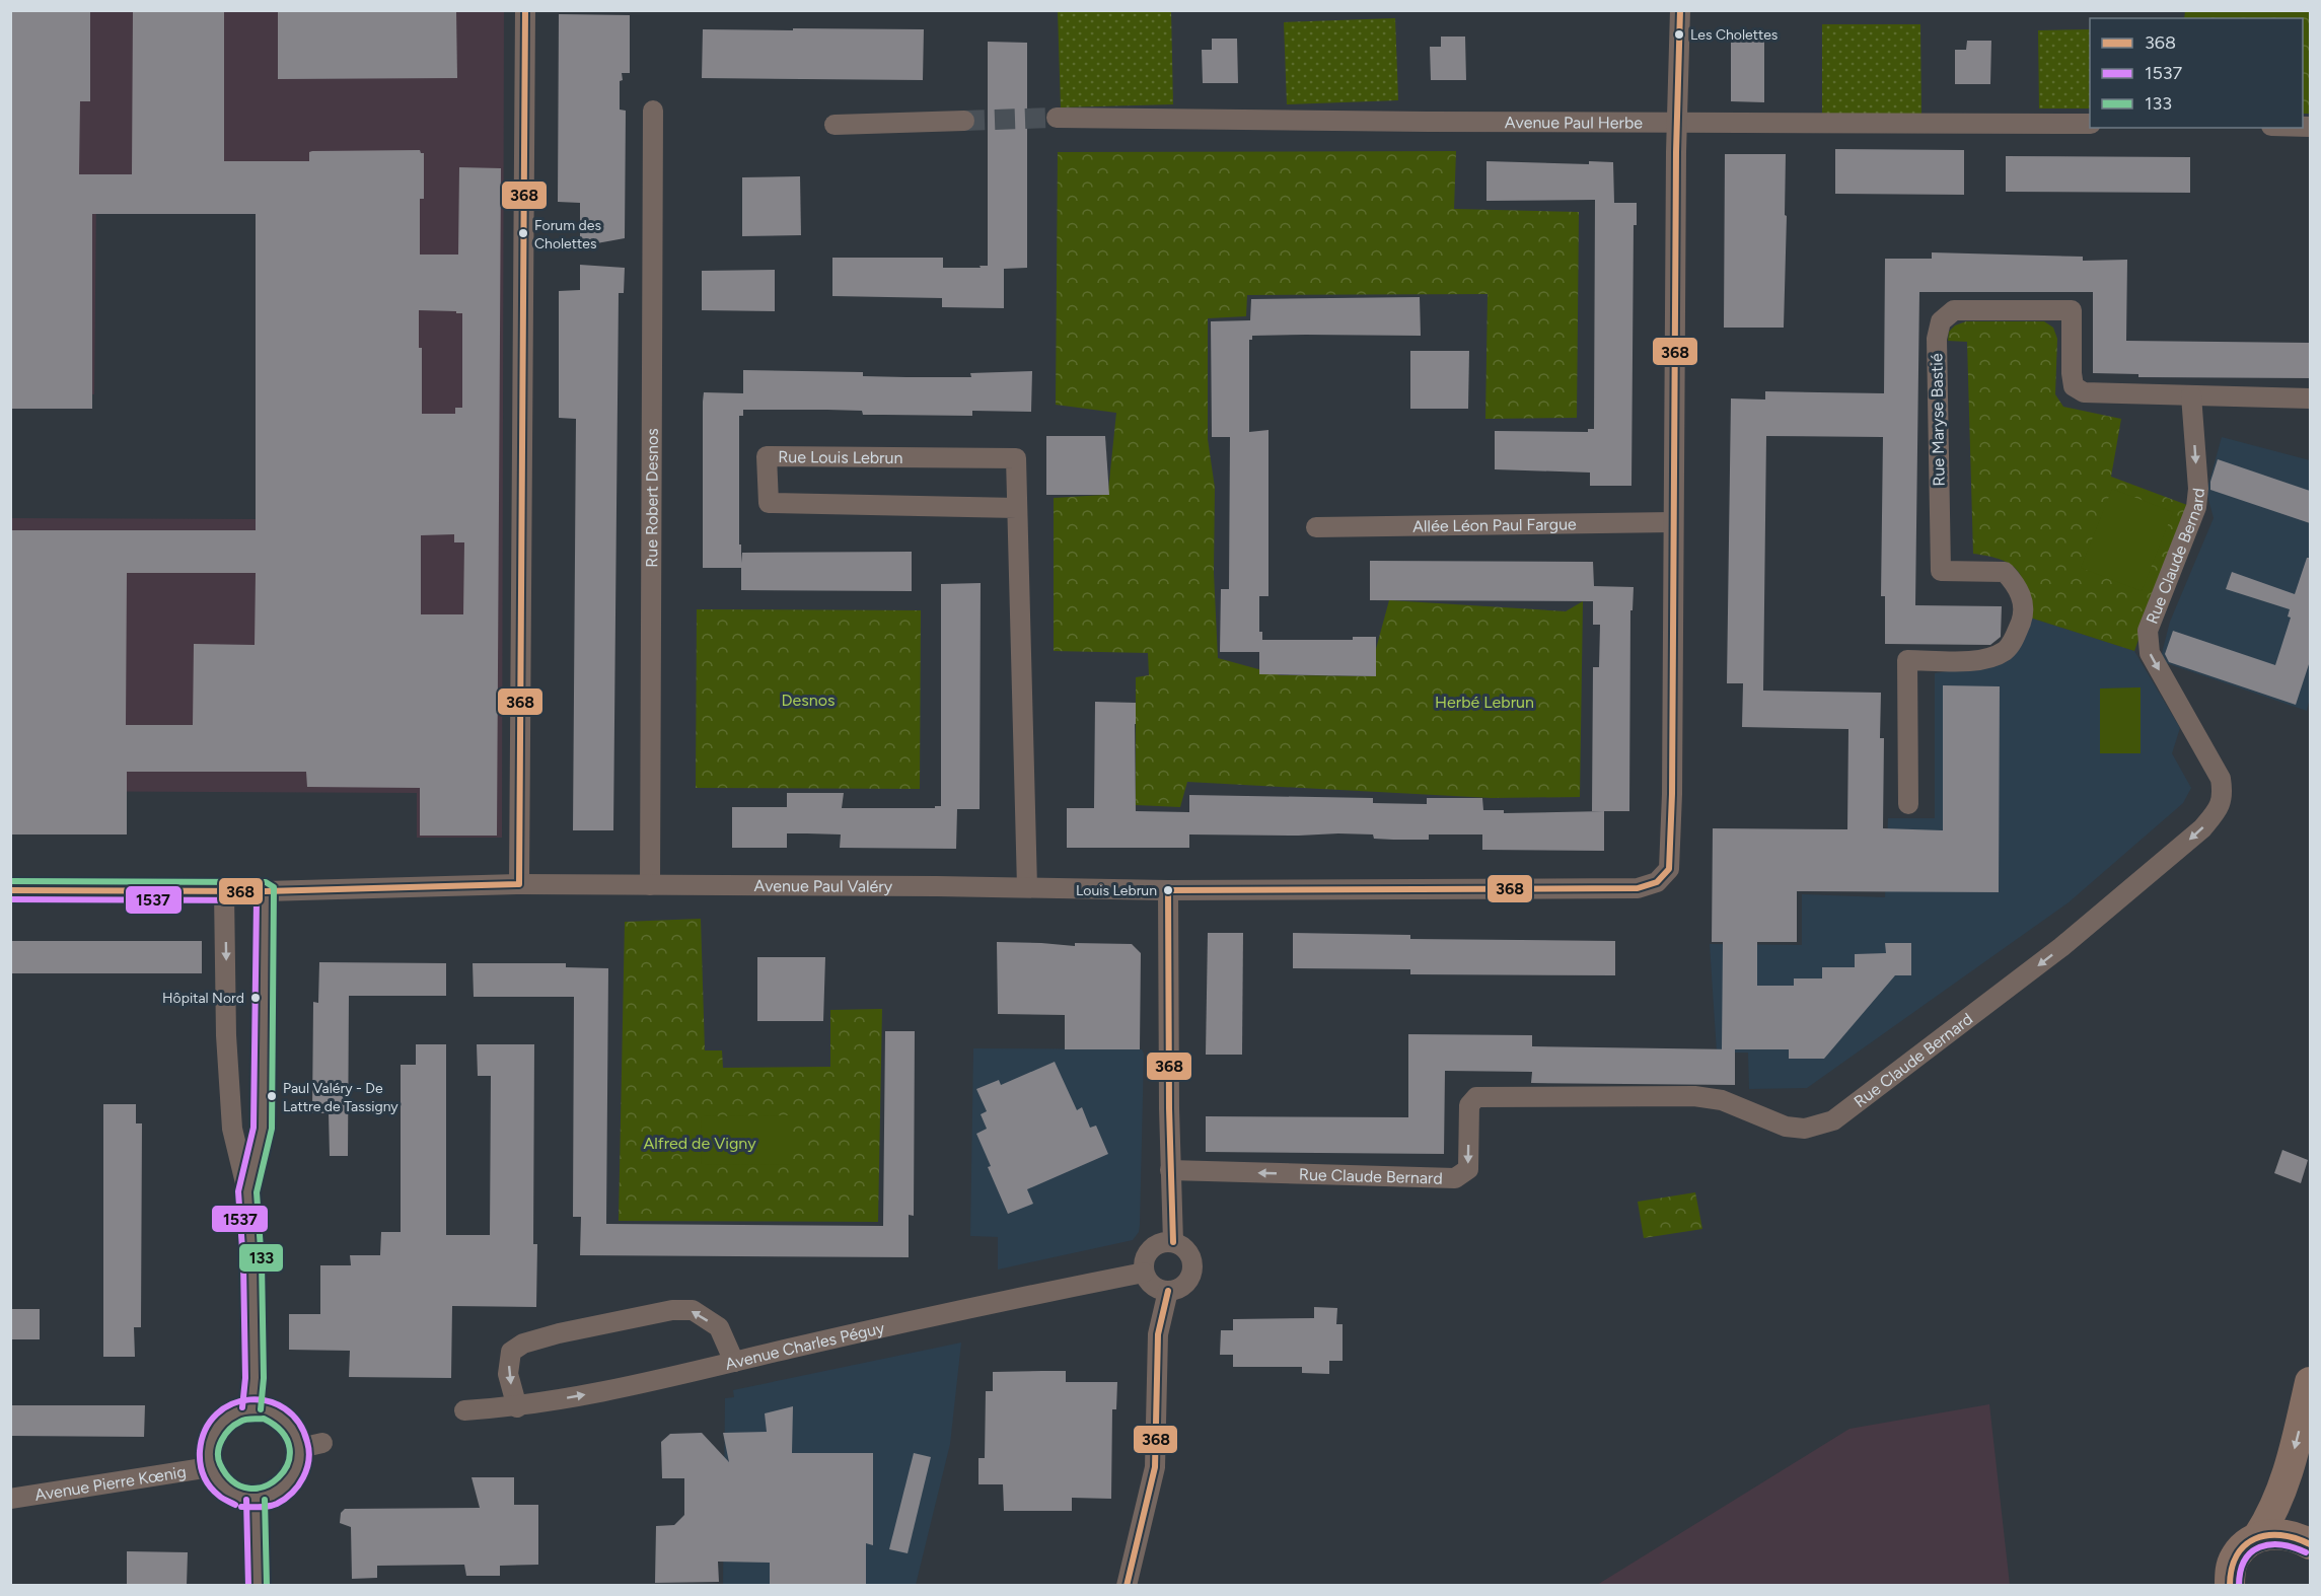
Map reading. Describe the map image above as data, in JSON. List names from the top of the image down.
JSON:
{
  "streets": {
    "street": [
      "Avenue Paul Herbe",
      "Rue Maryse Bastié",
      "Rue Louis Lebrun",
      "Rue Robert Desnos",
      "Allée Léon Paul Fargue",
      "Rue Claude Bernard",
      "Avenue Paul Valéry",
      "Avenue Charles Péguy",
      "Avenue Pierre Kœnig"
    ]
  },
  "crossings": [
    ["Rue Maryse Bastié", "Rue Claude Bernard"],
    ["Rue Louis Lebrun", "Avenue Paul Valéry"],
    ["Rue Robert Desnos", "Avenue Paul Valéry"],
    ["Allée Léon Paul Fargue", "Avenue Paul Valéry"]
  ],
  "parks": ["Desnos", "Herbé Lebrun", "Alfred de Vigny"],
  "places": [
    "Les Cholettes",
    "Forum des Cholettes",
    "Louis Lebrun",
    "Hôpital Nord",
    "Paul Valéry - De Lattre de Tassigny"
  ],
  "lines": ["transit line 368", "transit line 133", "transit line 1537"],
  "legend": ["368", "1537", "133"]
}
